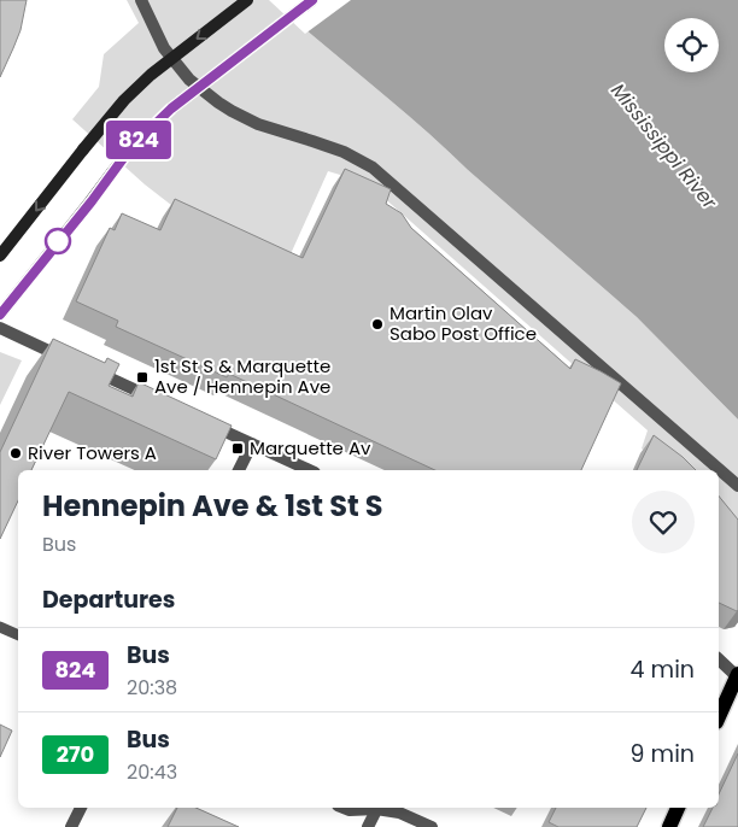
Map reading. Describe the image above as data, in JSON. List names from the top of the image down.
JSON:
{
  "water": ["Mississippi River"],
  "places": {
    "other": ["Martin Olav Sabo Post Office", "River Towers A"],
    "transit": ["1st St S & Marquette Ave / Hennepin Ave", "Marquette Av"]
  },
  "lines": ["bus line 824"],
  "page": {
    "on_map": "824",
    "heading": [
      ["Hennepin Ave & 1st St S", "Bus"],
      "Departures"
    ],
    "list": [
      {
        "mark": "824",
        "name": "Bus",
        "note": "20:38",
        "value": "4 min"
      },
      {
        "mark": "270",
        "name": "Bus",
        "note": "20:43",
        "value": "9 min"
      }
    ]
  }
}
